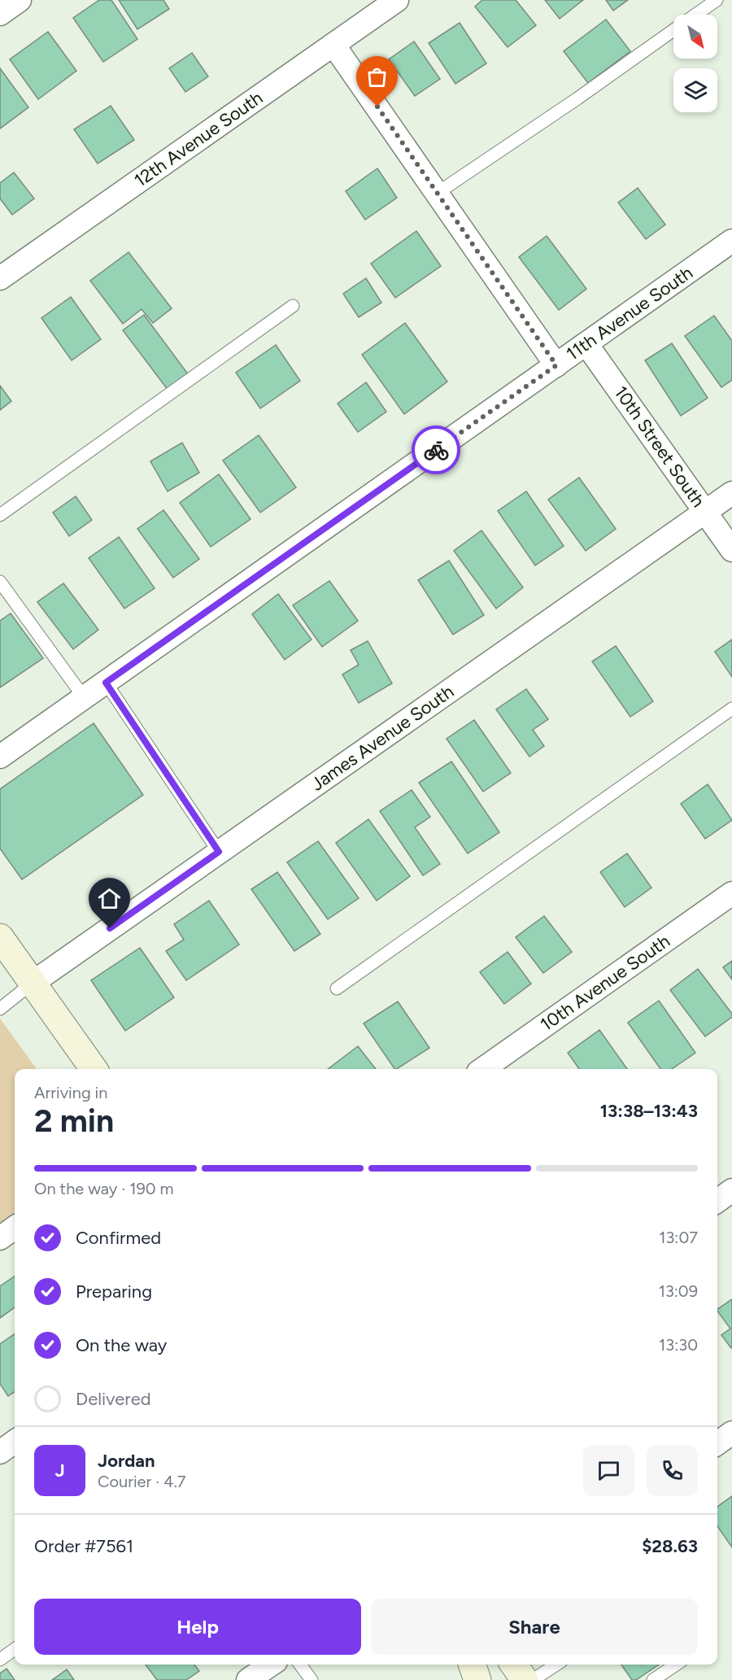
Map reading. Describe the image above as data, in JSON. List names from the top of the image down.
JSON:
{
  "streets": {
    "street": [
      "12th Avenue South",
      "11th Avenue South",
      "10th Street South",
      "James Avenue South",
      "10th Avenue South"
    ]
  },
  "crossings": [
    ["11th Avenue South", "10th Street South"],
    ["10th Street South", "James Avenue South"]
  ],
  "north": "bottom right",
  "page": {
    "heading": ["2 min", "Arriving in", "13:38–13:43"],
    "panel": [
      "Jordan",
      "Courier · 4.7",
      "Order #7561",
      "$28.63"
    ],
    "bar": "On the way · 190 m",
    "list": [
      ["Confirmed", "13:07"],
      ["Preparing", "13:09"],
      ["On the way", "13:30"],
      "Delivered"
    ],
    "round": "J",
    "buttons": ["Help", "Share"]
  }
}
